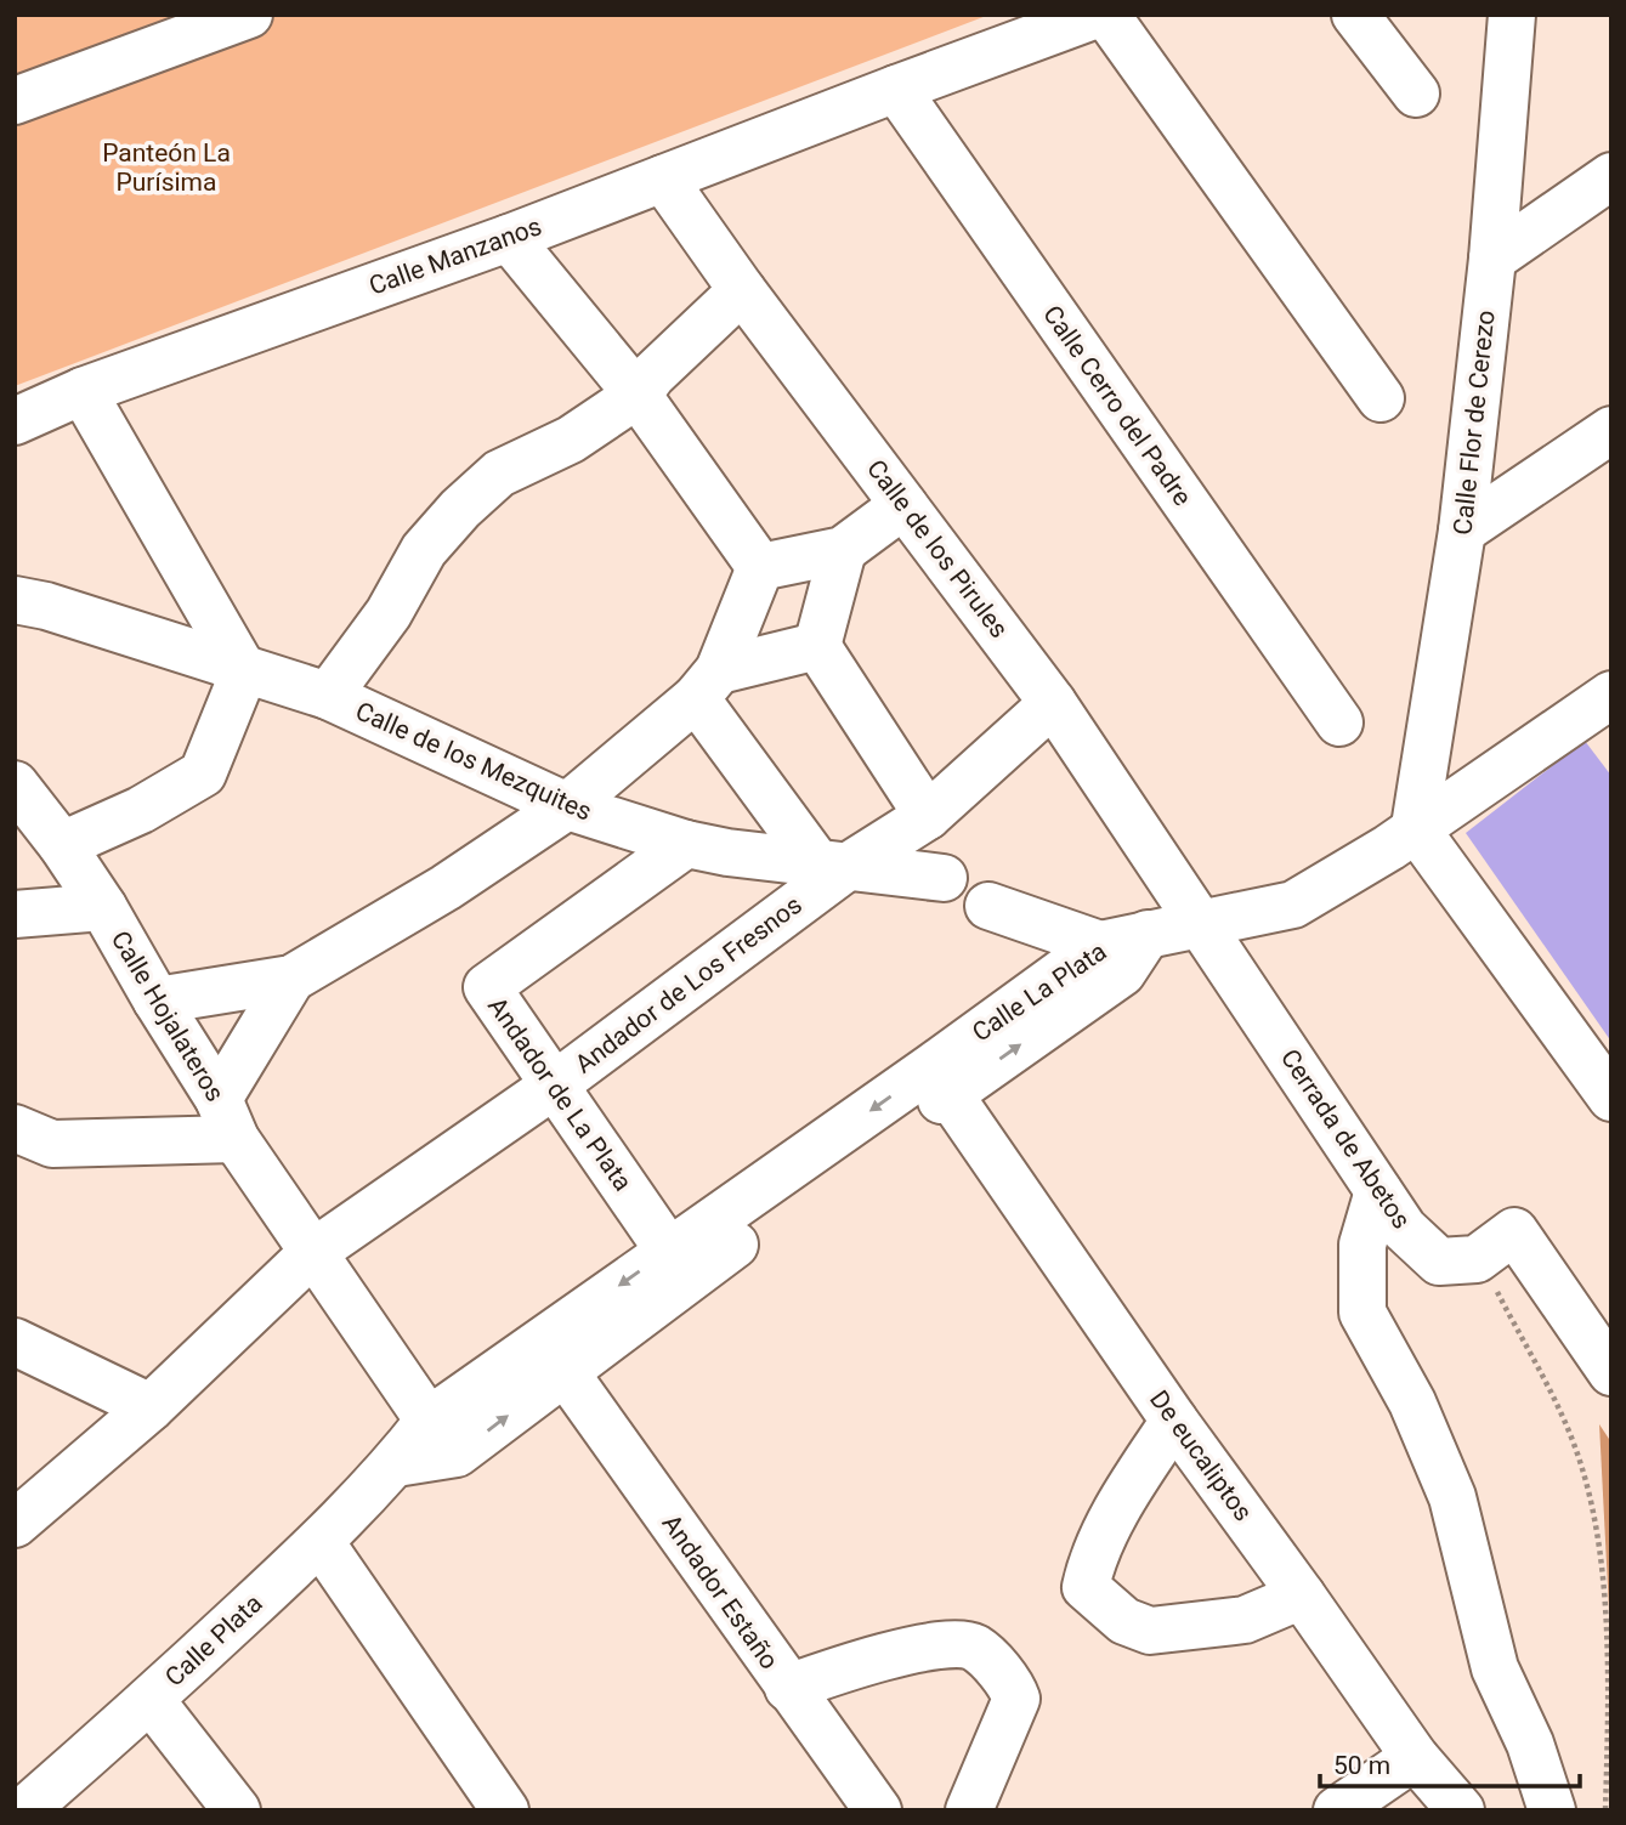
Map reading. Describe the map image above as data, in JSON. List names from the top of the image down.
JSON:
{
  "streets": {
    "street": [
      "Calle Manzanos",
      "Calle Cerro del Padre",
      "Calle Flor de Cerezo",
      "Calle de los Pirules",
      "Calle de los Mezquites",
      "Andador de Los Fresnos",
      "Calle La Plata",
      "Calle Hojalateros",
      "Andador de La Plata",
      "Cerrada de Abetos",
      "De eucaliptos",
      "Andador Estaño",
      "Calle Plata"
    ]
  },
  "crossings": [
    ["Calle Manzanos", "Calle Cerro del Padre"],
    ["Calle Manzanos", "Calle de los Pirules"],
    ["Calle de los Pirules", "Andador de Los Fresnos"],
    ["Calle de los Pirules", "Calle La Plata"],
    ["Calle de los Pirules", "Cerrada de Abetos"],
    ["Calle de los Mezquites", "Andador de Los Fresnos"],
    ["Calle de los Mezquites", "Andador de La Plata"],
    ["Andador de Los Fresnos", "Calle Hojalateros"],
    ["Andador de Los Fresnos", "Andador de La Plata"],
    ["Calle La Plata", "Calle Hojalateros"],
    ["Calle La Plata", "Andador de La Plata"],
    ["Calle La Plata", "Cerrada de Abetos"],
    ["Calle La Plata", "De eucaliptos"],
    ["Calle La Plata", "Andador Estaño"],
    ["Calle La Plata", "Calle Plata"]
  ],
  "parks": ["Panteón La Purísima"],
  "scale_bar": "50 m"
}
